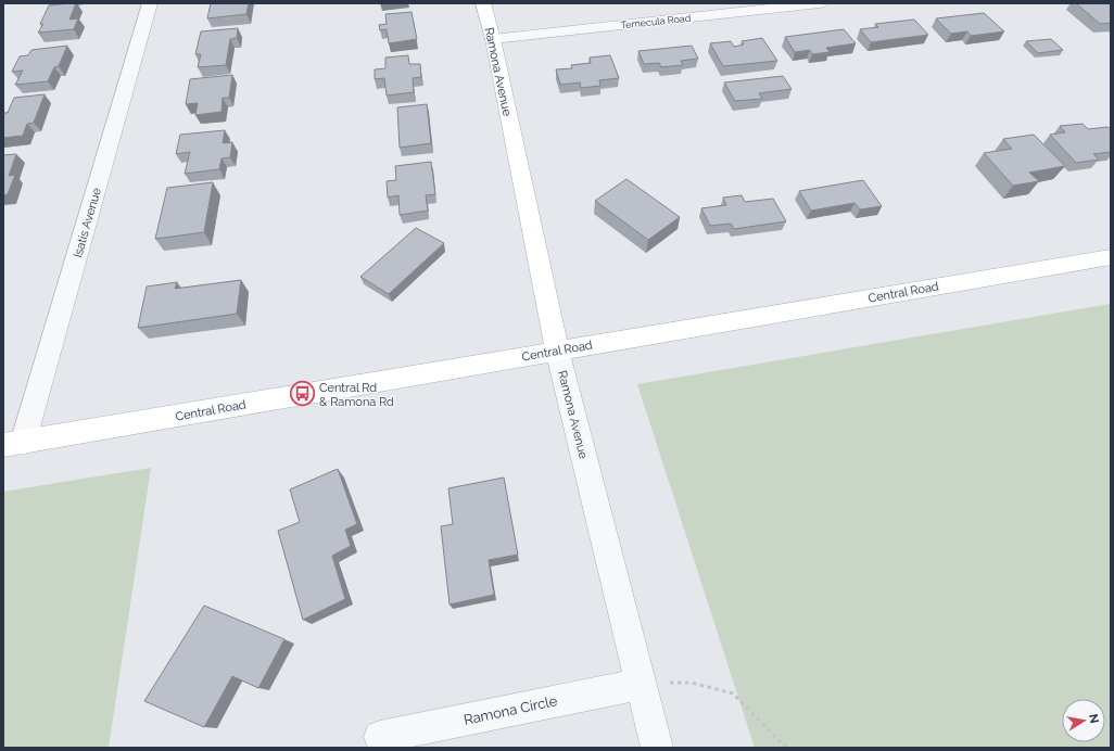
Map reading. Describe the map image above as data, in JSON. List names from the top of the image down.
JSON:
{
  "streets": {
    "street": [
      "Temecula Road",
      "Ramona Avenue",
      "Isatis Avenue",
      "Central Road",
      "Ramona Circle"
    ]
  },
  "crossings": [
    ["Temecula Road", "Ramona Avenue"],
    ["Ramona Avenue", "Central Road"],
    ["Ramona Avenue", "Ramona Circle"],
    ["Isatis Avenue", "Central Road"]
  ],
  "places": {
    "bus stop": ["Central Rd & Ramona Rd"]
  },
  "north": "right"
}
